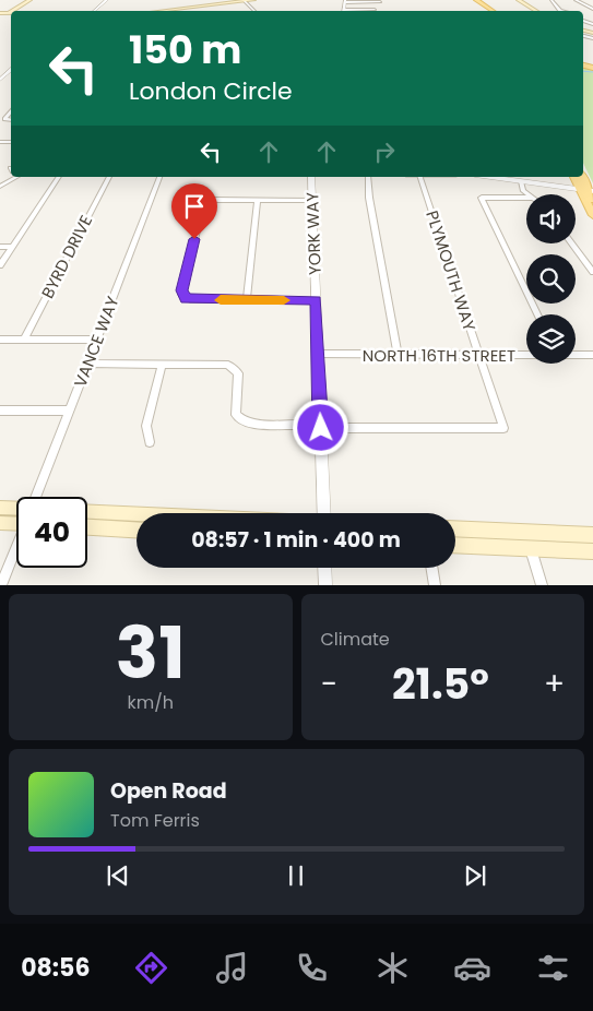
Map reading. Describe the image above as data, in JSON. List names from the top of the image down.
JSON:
{
  "streets": {
    "street": [
      "YORK WAY",
      "BYRD DRIVE",
      "PLYMOUTH WAY",
      "VANCE WAY",
      "NORTH 16TH STREET"
    ]
  },
  "crossings": [
    ["YORK WAY", "PLYMOUTH WAY"],
    ["YORK WAY", "NORTH 16TH STREET"],
    ["PLYMOUTH WAY", "NORTH 16TH STREET"]
  ],
  "page": {
    "turn": ["150 m", "London Circle"],
    "limit": "40",
    "trip": "08:57 · 1 min · 400 m",
    "tile": [
      ["31", "km/h"],
      "Climate"
    ],
    "heat": ["−", "21.5°", "+"],
    "song": ["Open Road", "Tom Ferris"],
    "tabs": "08:56"
  }
}
